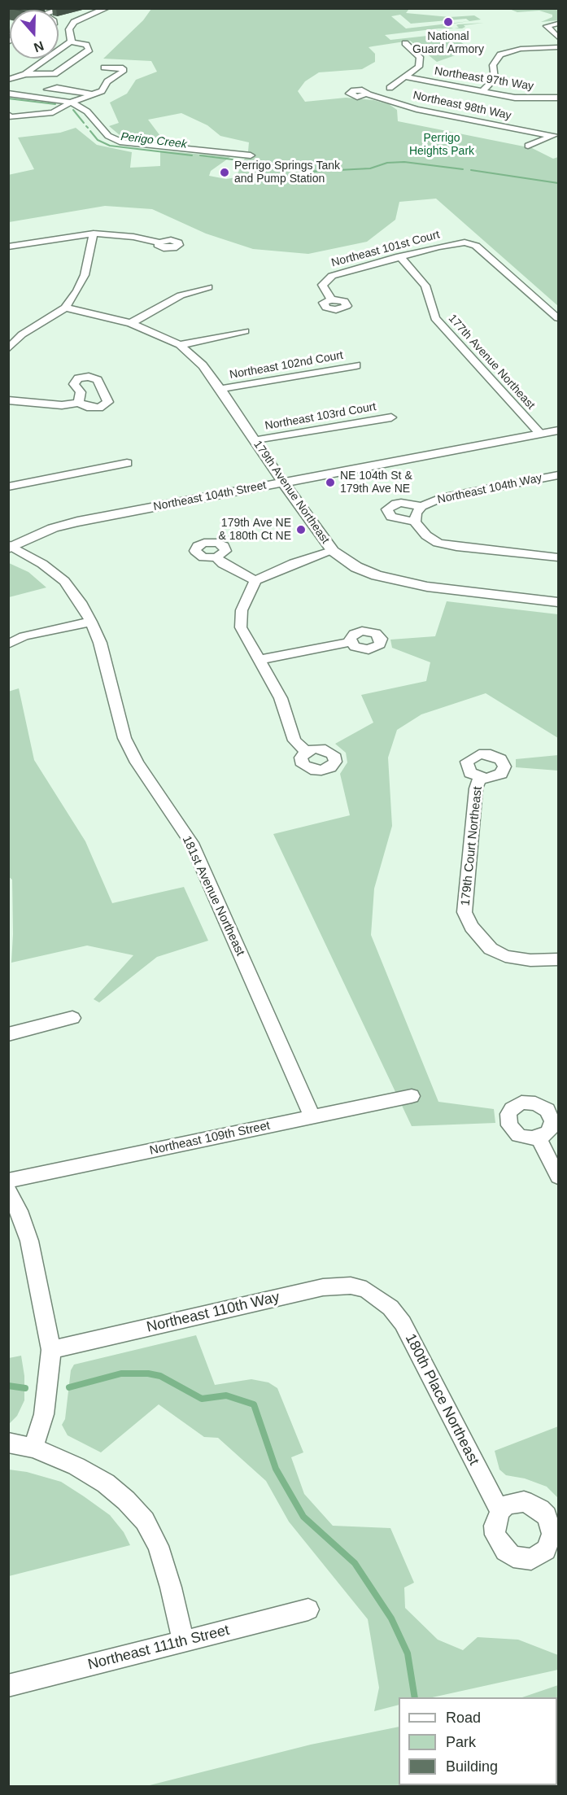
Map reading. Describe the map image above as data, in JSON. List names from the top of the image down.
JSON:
{
  "streets": {
    "street": [
      "Northeast 97th Way",
      "Northeast 98th Way",
      "Northeast 101st Court",
      "177th Avenue Northeast",
      "Northeast 102nd Court",
      "Northeast 103rd Court",
      "Northeast 104th Way",
      "179th Avenue Northeast",
      "Northeast 104th Street",
      "179th Court Northeast",
      "181st Avenue Northeast",
      "Northeast 109th Street",
      "Northeast 110th Way",
      "180th Place Northeast",
      "Northeast 111th Street"
    ]
  },
  "crossings": [
    ["Northeast 101st Court", "177th Avenue Northeast"],
    ["177th Avenue Northeast", "Northeast 104th Street"],
    ["Northeast 102nd Court", "179th Avenue Northeast"],
    ["Northeast 103rd Court", "179th Avenue Northeast"],
    ["179th Avenue Northeast", "Northeast 104th Street"],
    ["Northeast 104th Street", "181st Avenue Northeast"],
    ["181st Avenue Northeast", "Northeast 109th Street"],
    ["Northeast 110th Way", "180th Place Northeast"]
  ],
  "water": ["Perigo Creek"],
  "parks": ["Perrigo Heights Park"],
  "places": [
    "National Guard Armory",
    "Perrigo Springs Tank and Pump Station",
    "NE 104th St & 179th Ave NE",
    "179th Ave NE & 180th Ct NE"
  ],
  "legend": ["Road", "Park", "Building"],
  "north": "bottom"
}
